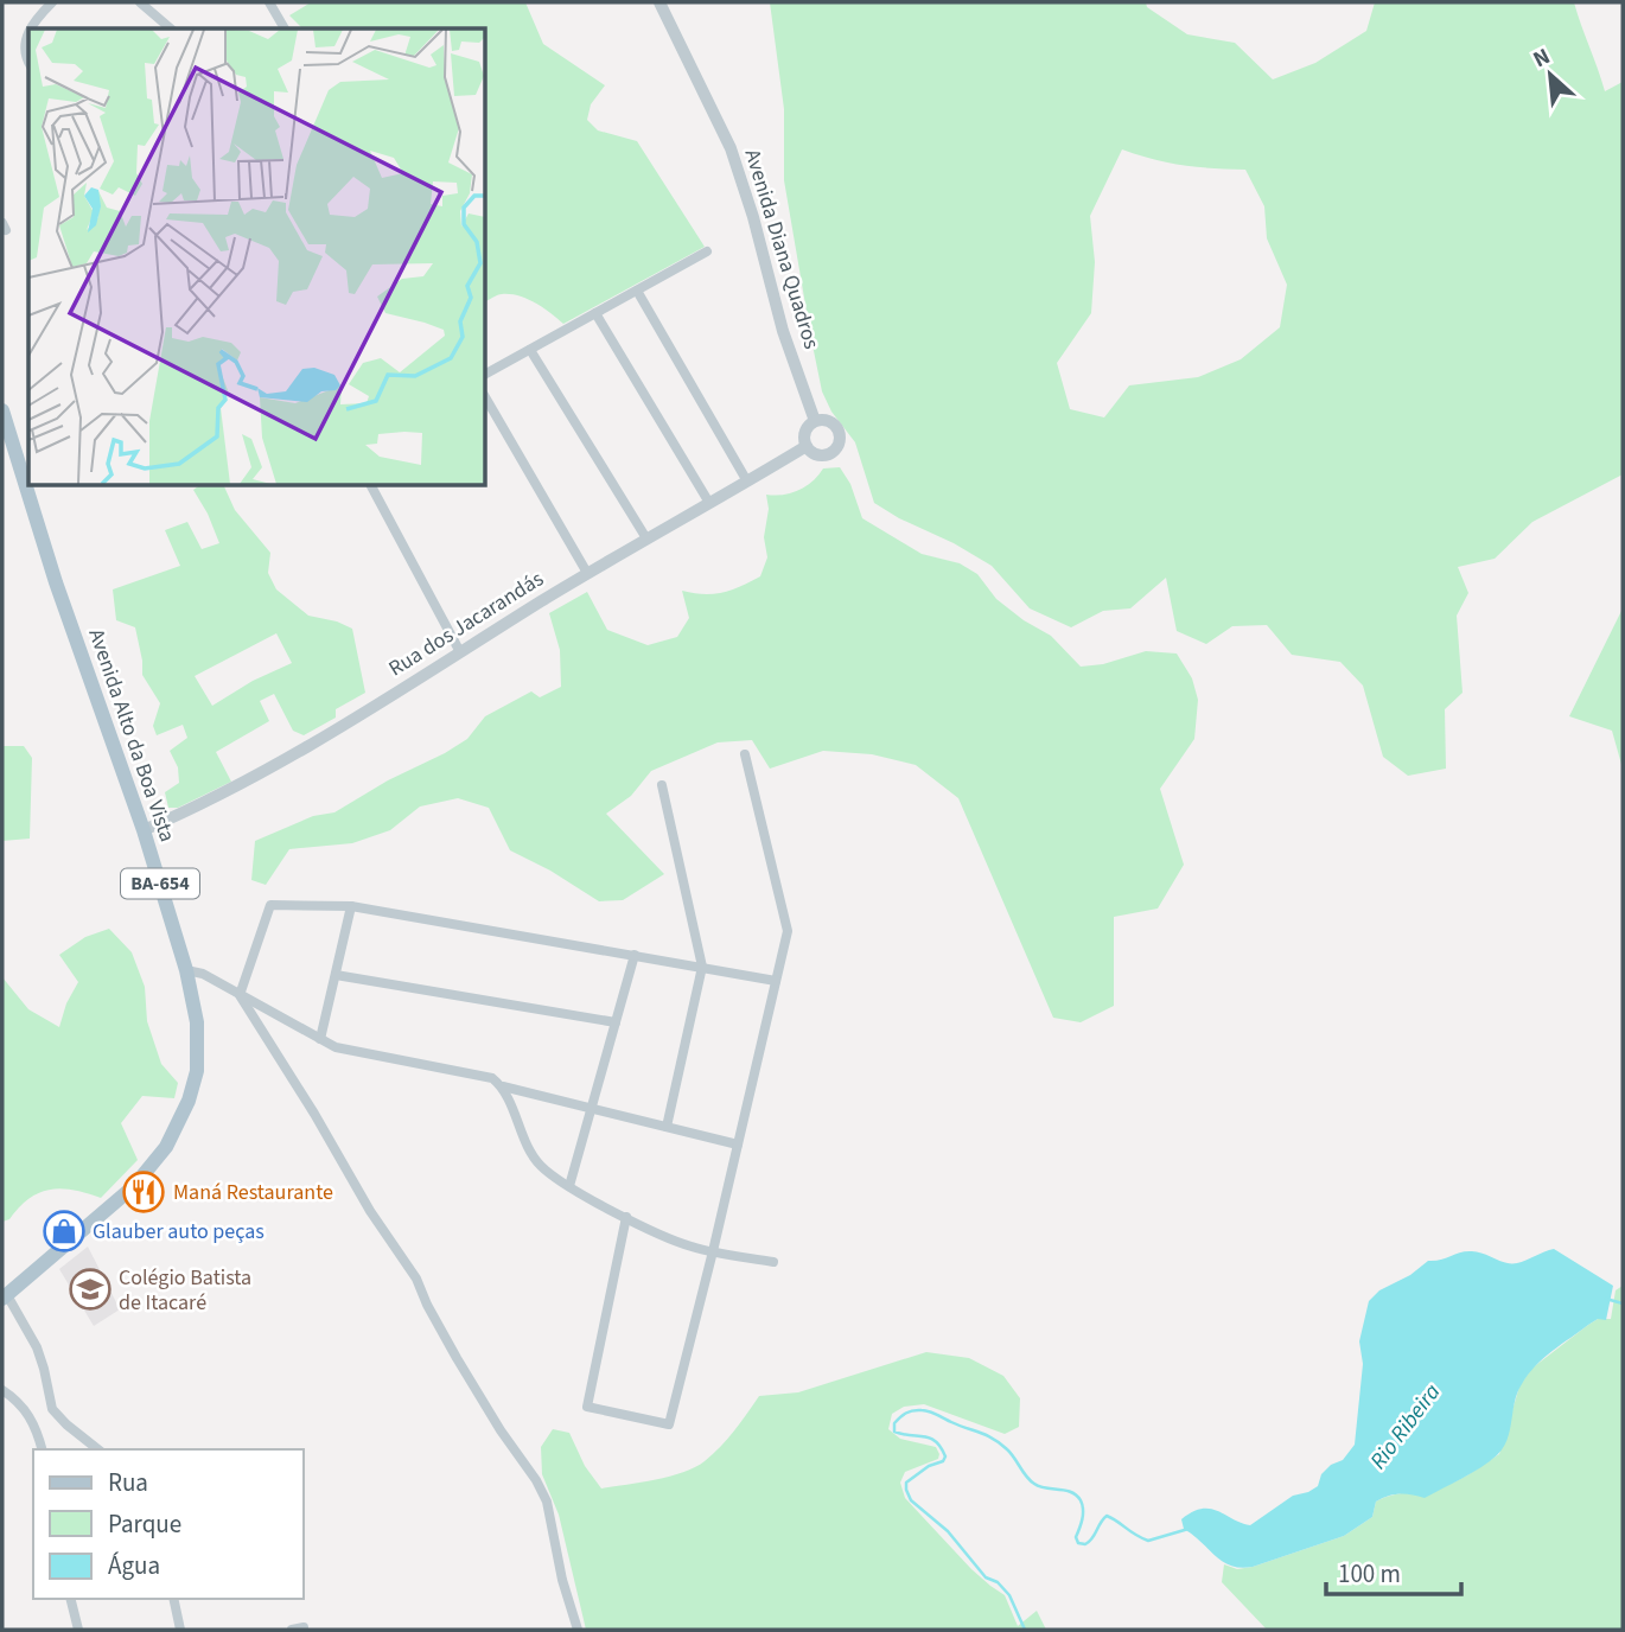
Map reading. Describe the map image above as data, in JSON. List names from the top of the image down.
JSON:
{
  "streets": {
    "main road": ["Avenida Alto da Boa Vista", "BA-654"],
    "street": ["Avenida Diana Quadros", "Rua dos Jacarandás"]
  },
  "crossings": [
    ["Avenida Diana Quadros", "Rua dos Jacarandás"],
    ["Rua dos Jacarandás", "Avenida Alto da Boa Vista"]
  ],
  "water": ["Rio Ribeira"],
  "places": {
    "restaurant": ["Maná Restaurante"],
    "shop": ["Glauber auto peças"],
    "school or university": ["Colégio Batista de Itacaré"]
  },
  "legend": ["Rua", "Parque", "Água"],
  "scale_bar": "100 m",
  "north": "top left"
}
